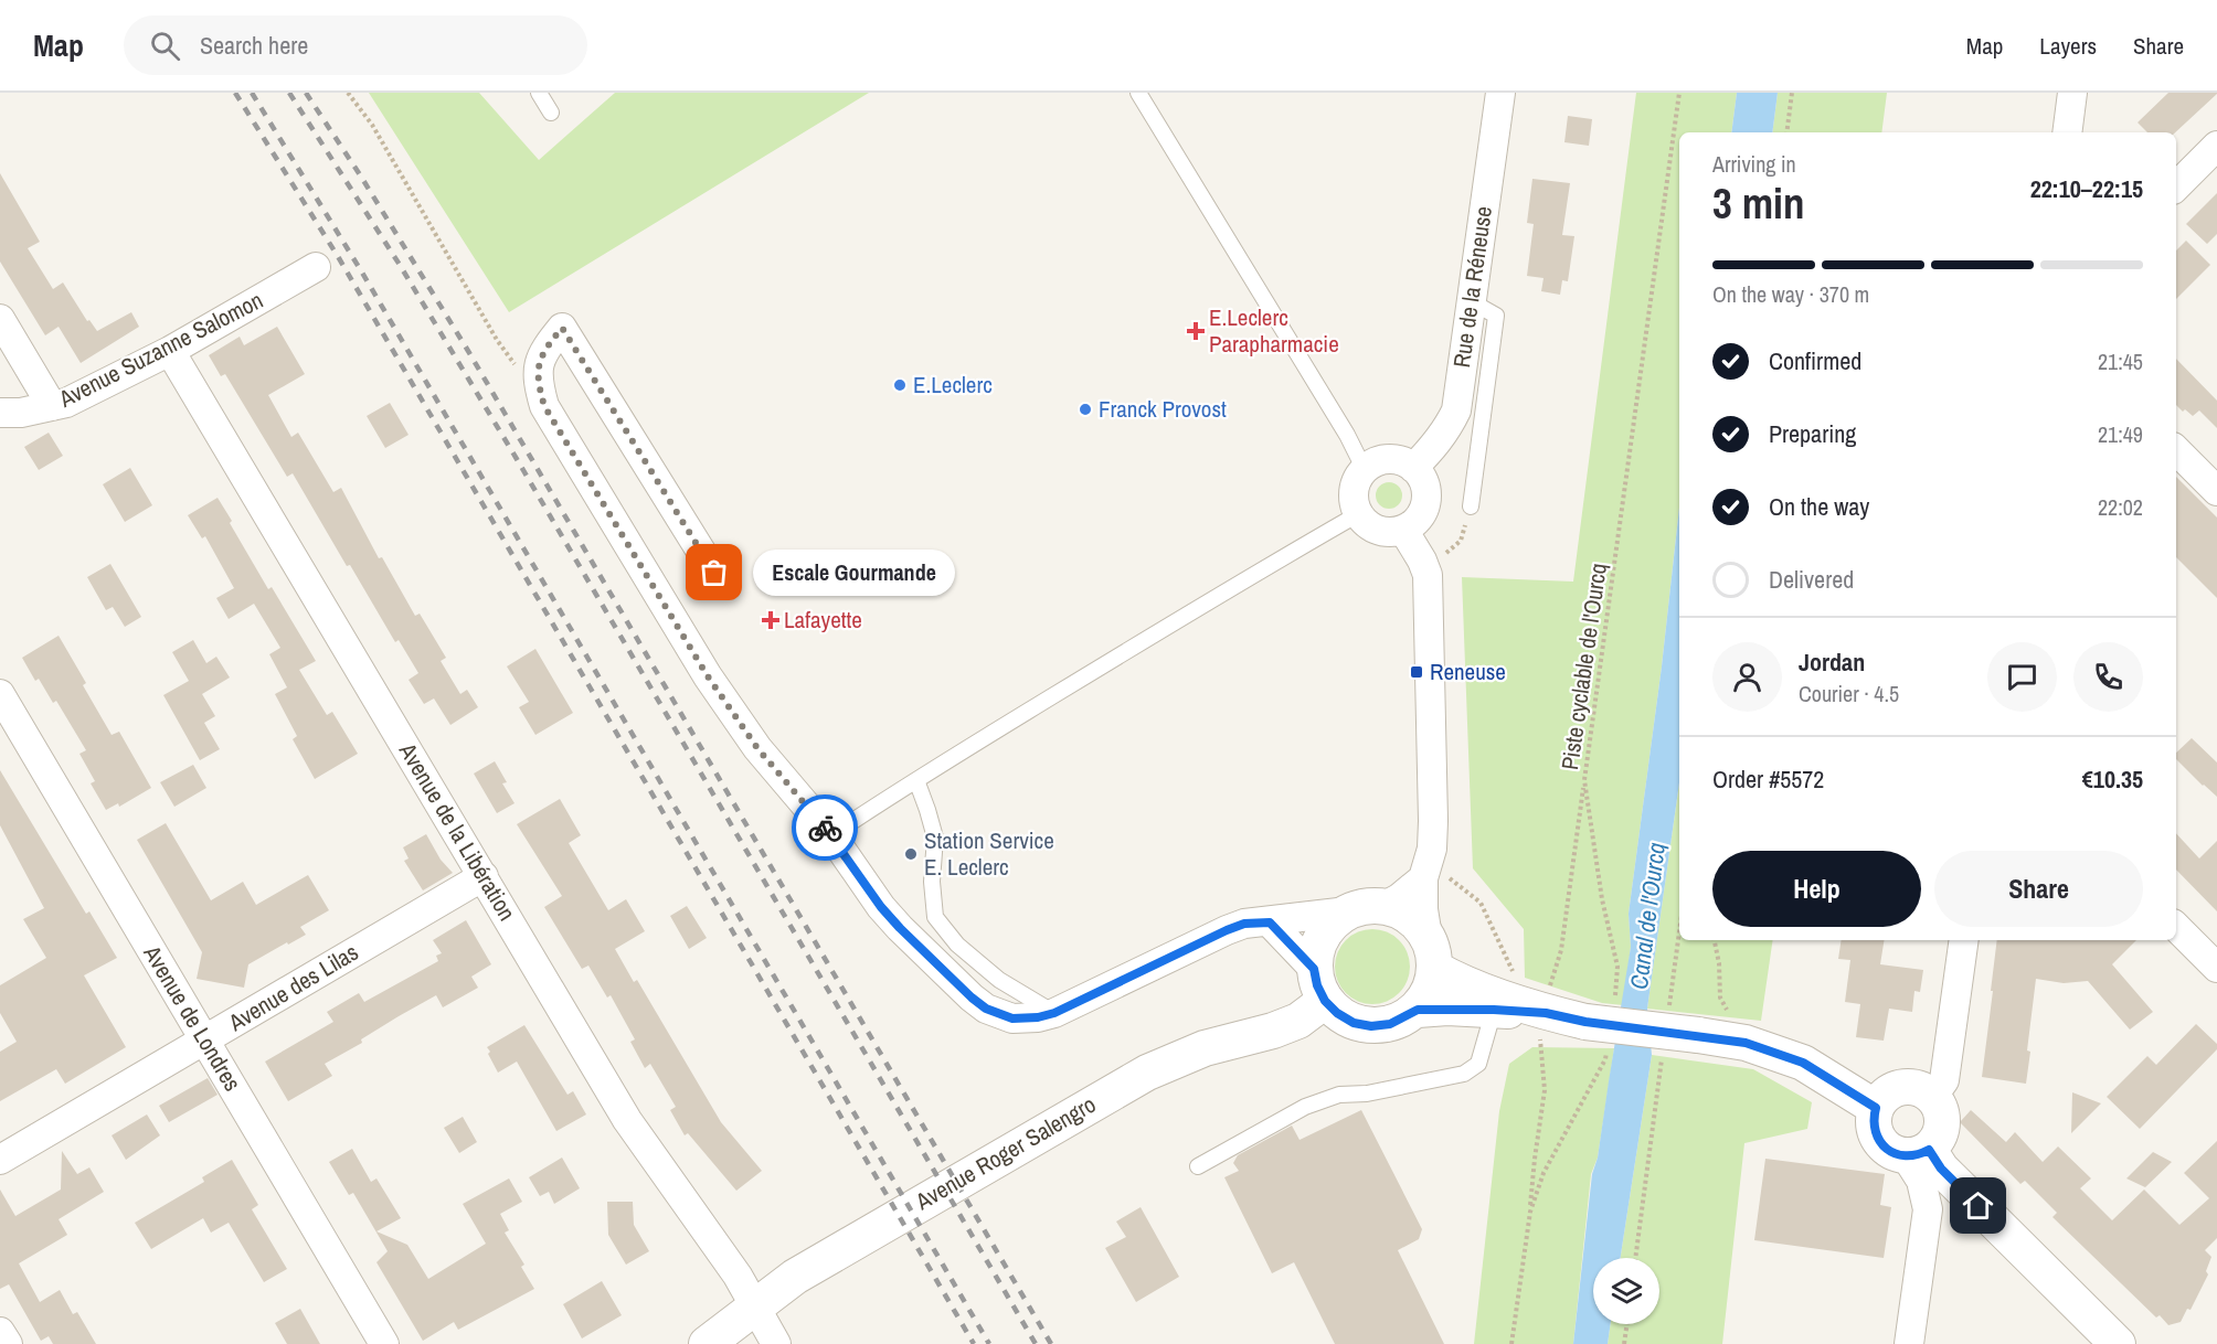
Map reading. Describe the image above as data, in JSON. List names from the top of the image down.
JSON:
{
  "streets": {
    "street": [
      "Rue de la Réneuse",
      "Avenue Suzanne Salomon",
      "Avenue de la Libération",
      "Avenue des Lilas",
      "Avenue de Londres",
      "Avenue Roger Salengro"
    ],
    "path": ["Piste cyclable de l'Ourcq"]
  },
  "crossings": [
    ["Avenue Suzanne Salomon", "Avenue de la Libération"],
    ["Avenue de la Libération", "Avenue des Lilas"],
    ["Avenue de la Libération", "Avenue Roger Salengro"],
    ["Avenue des Lilas", "Avenue de Londres"]
  ],
  "water": ["Canal de l'Ourcq"],
  "places": {
    "health": ["E.Leclerc Parapharmacie", "Lafayette"],
    "other": [
      "E.Leclerc",
      "Franck Provost",
      "Escale Gourmande",
      "Station Service E. Leclerc"
    ],
    "transit": ["Reneuse"]
  },
  "page": {
    "header": "Map",
    "search": "Search here",
    "nav": ["Map", "Layers", "Share"],
    "heading": ["3 min", "Arriving in", "22:10–22:15"],
    "panel": [
      "Jordan",
      "Courier · 4.5",
      "Order #5572",
      "€10.35"
    ],
    "bar": "On the way · 370 m",
    "list": [
      ["Confirmed", "21:45"],
      ["Preparing", "21:49"],
      ["On the way", "22:02"],
      "Delivered"
    ],
    "bubble": "Escale Gourmande",
    "buttons": ["Help", "Share"]
  }
}
